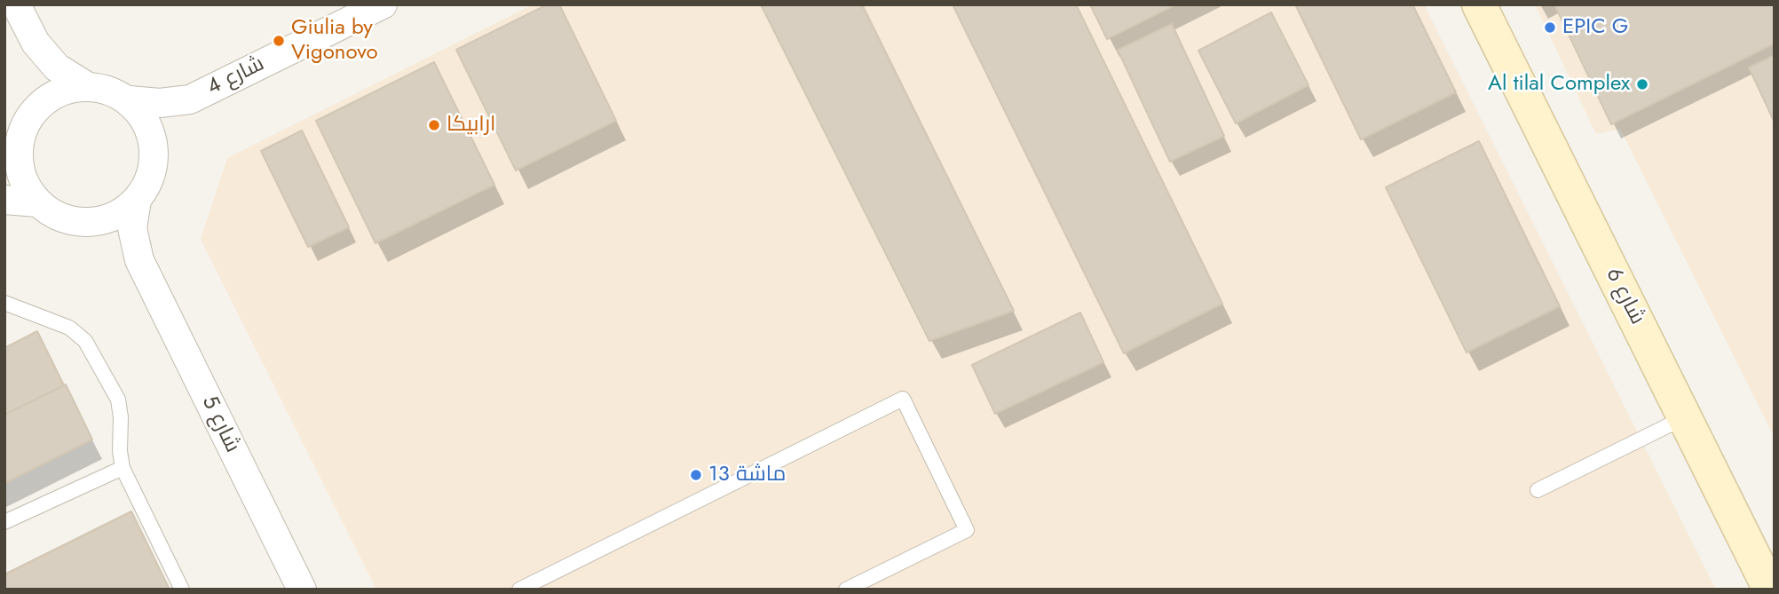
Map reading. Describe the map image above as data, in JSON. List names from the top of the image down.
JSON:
{
  "streets": {
    "street": ["شارع 4", "شارع 6", "شارع 5"]
  },
  "crossings": [
    ["شارع 4", "شارع 5"]
  ],
  "places": [
    "EPIC G",
    "Giulia by Vigonovo",
    "Al tilal Complex",
    "ارابيكا",
    "ماشة 13"
  ]
}
